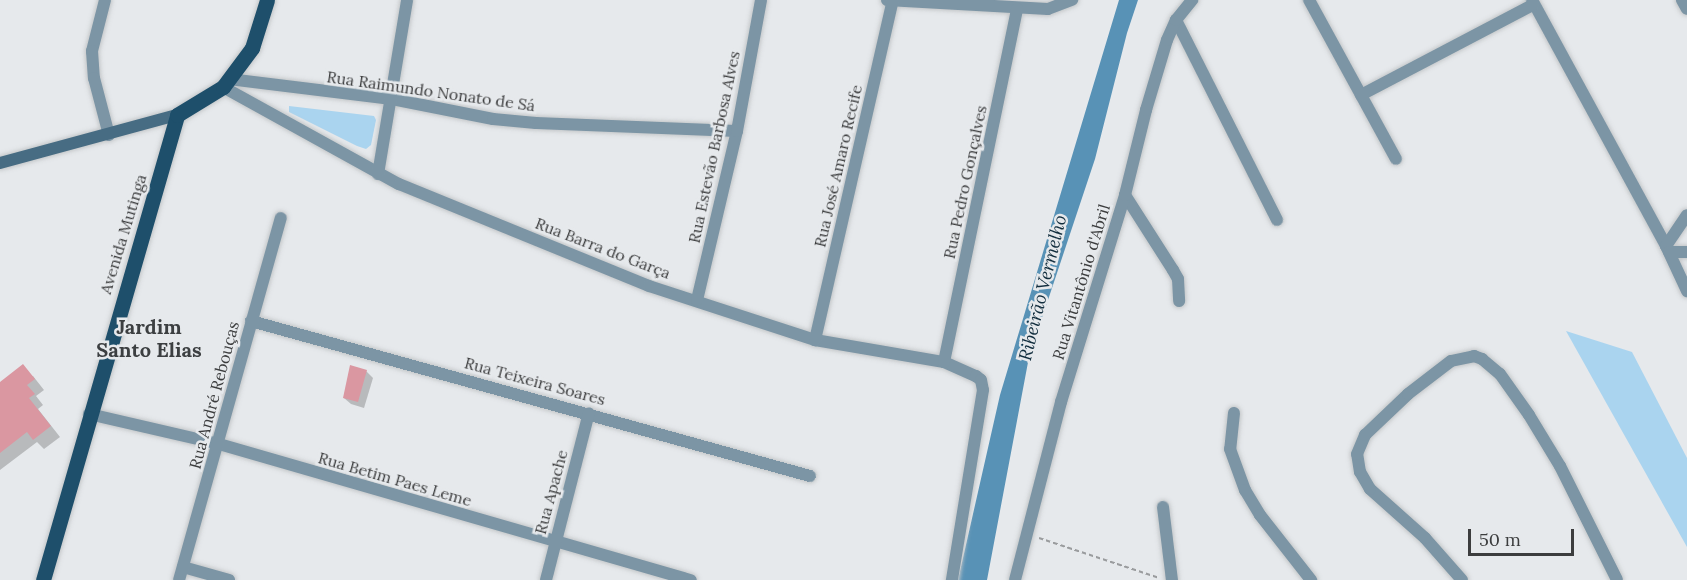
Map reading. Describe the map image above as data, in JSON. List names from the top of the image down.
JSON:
{
  "streets": {
    "main road": ["Avenida Mutinga"],
    "street": [
      "Rua Raimundo Nonato de Sá",
      "Rua Estevão Barbosa Alves",
      "Rua José Amaro Recife",
      "Rua Pedro Gonçalves",
      "Rua Barra do Garça",
      "Rua Vitantônio d'Abril",
      "Rua Teixeira Soares",
      "Rua André Rebouças",
      "Rua Betim Paes Leme",
      "Rua Apache"
    ]
  },
  "crossings": [
    ["Rua Raimundo Nonato de Sá", "Rua Estevão Barbosa Alves"],
    ["Rua Raimundo Nonato de Sá", "Rua Barra do Garça"],
    ["Rua Estevão Barbosa Alves", "Rua Barra do Garça"],
    ["Rua José Amaro Recife", "Rua Barra do Garça"],
    ["Rua Pedro Gonçalves", "Rua Barra do Garça"],
    ["Avenida Mutinga", "Rua Betim Paes Leme"],
    ["Rua Teixeira Soares", "Rua André Rebouças"],
    ["Rua Teixeira Soares", "Rua Apache"],
    ["Rua André Rebouças", "Rua Betim Paes Leme"],
    ["Rua Betim Paes Leme", "Rua Apache"]
  ],
  "districts": ["Jardim Santo Elias"],
  "water": ["Ribeirão Vermelho"],
  "scale_bar": "50 m"
}
